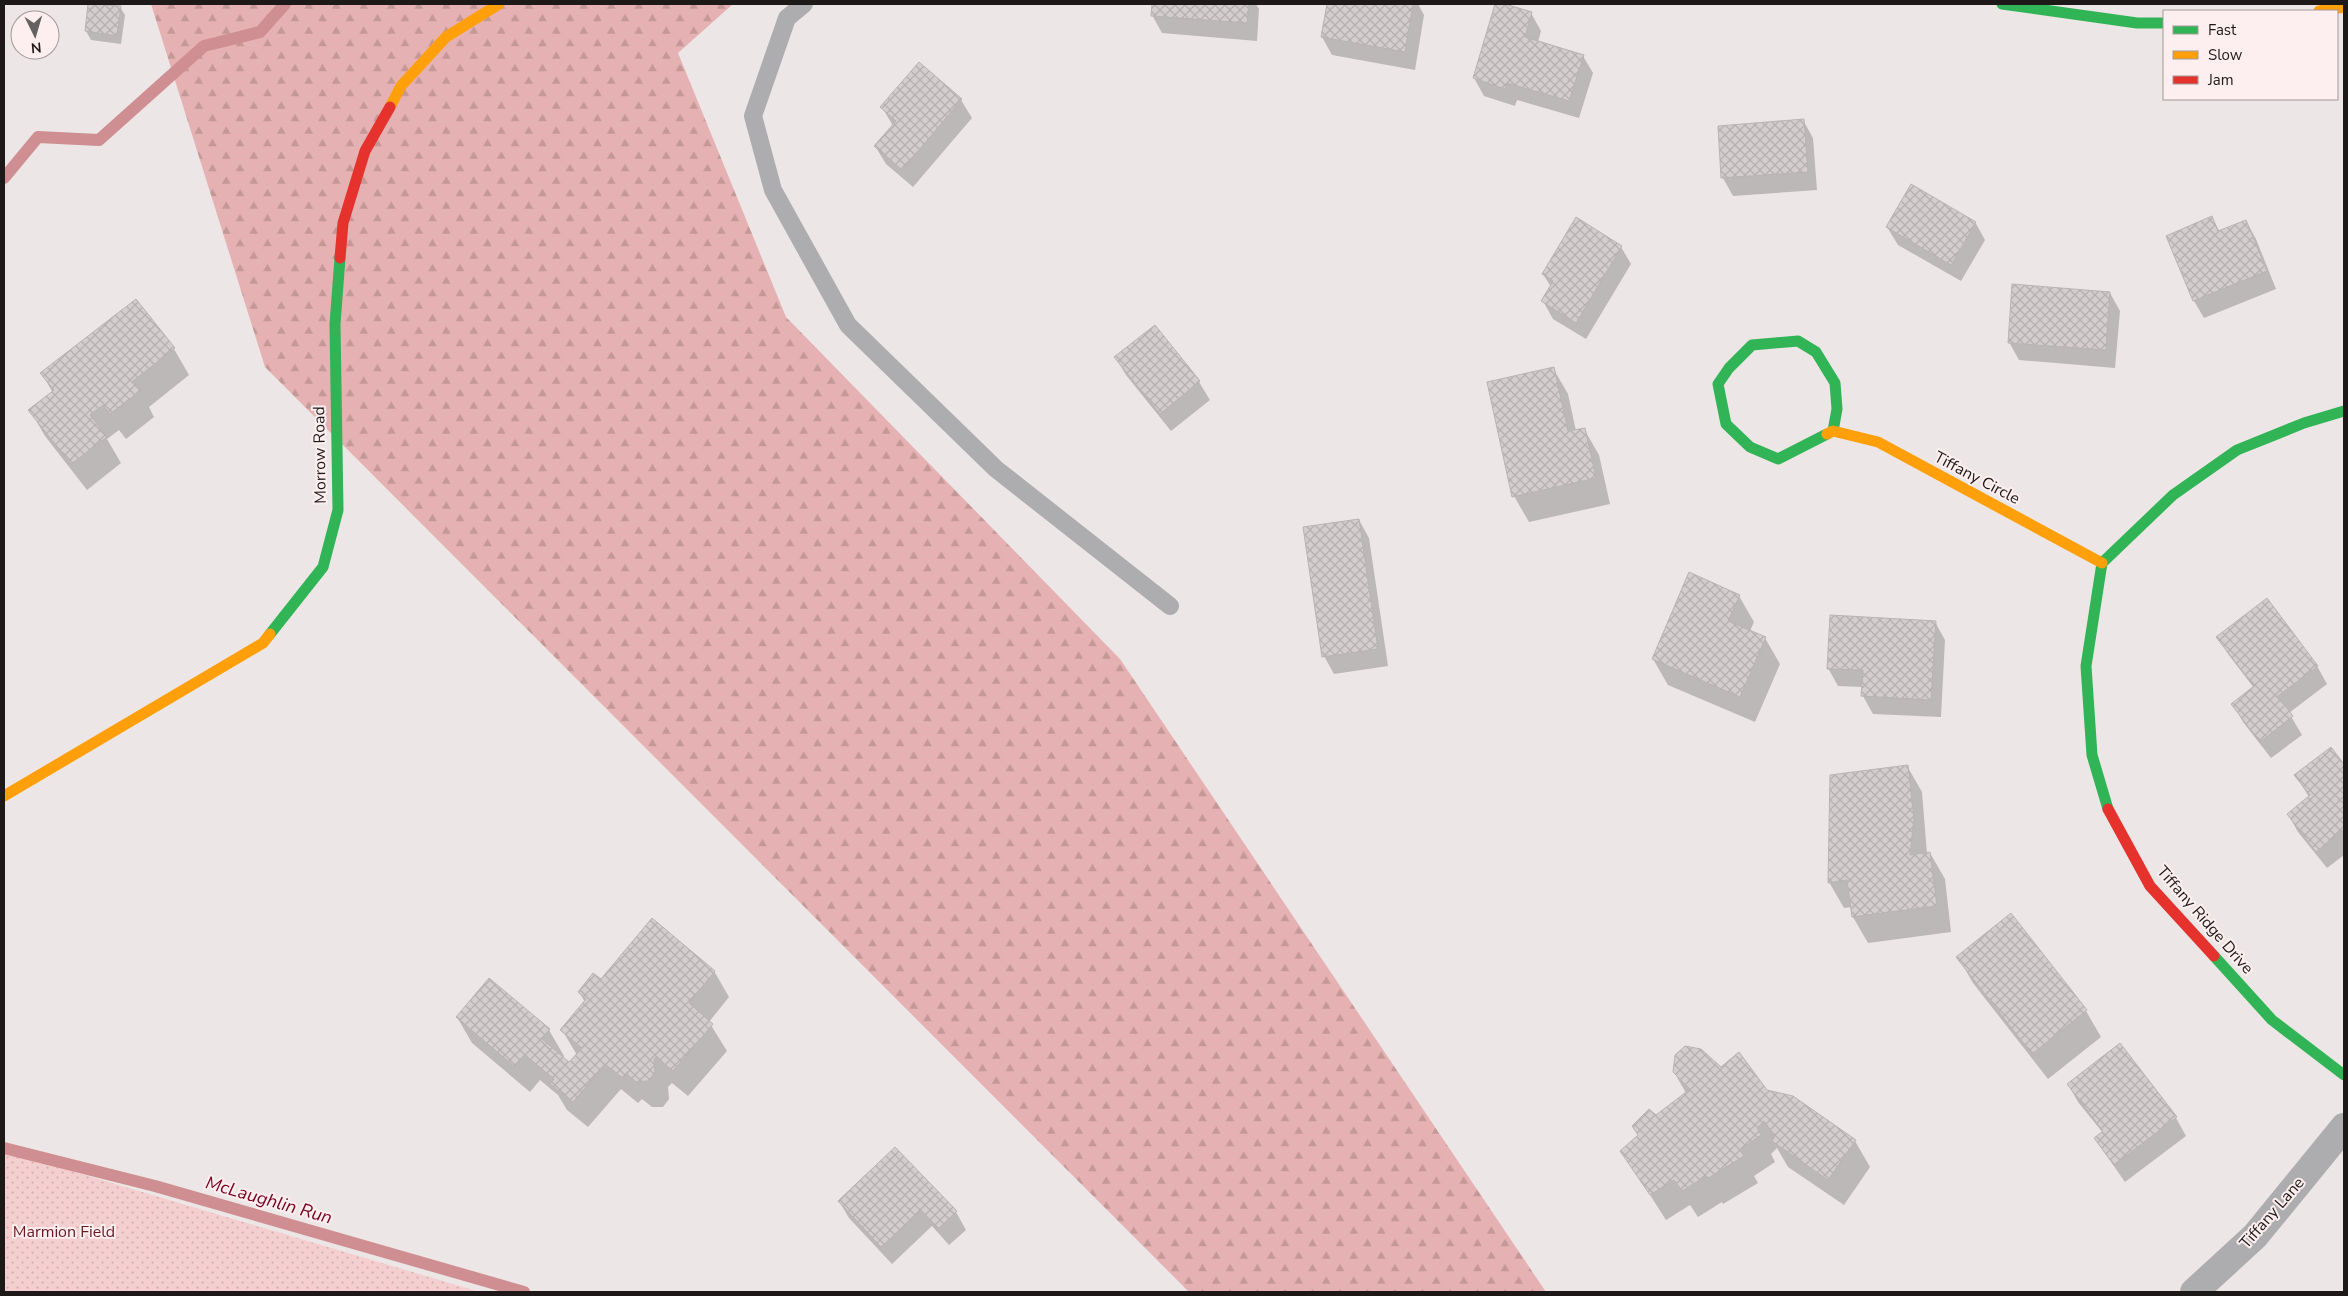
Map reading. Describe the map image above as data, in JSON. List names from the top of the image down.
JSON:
{
  "streets": {
    "street": [
      "Morrow Road",
      "Tiffany Circle",
      "Tiffany Ridge Drive",
      "Tiffany Lane"
    ]
  },
  "crossings": [
    ["Tiffany Circle", "Tiffany Ridge Drive"]
  ],
  "water": ["McLaughlin Run"],
  "parks": ["Marmion Field"],
  "legend": ["Fast", "Slow", "Jam"],
  "north": "bottom"
}
